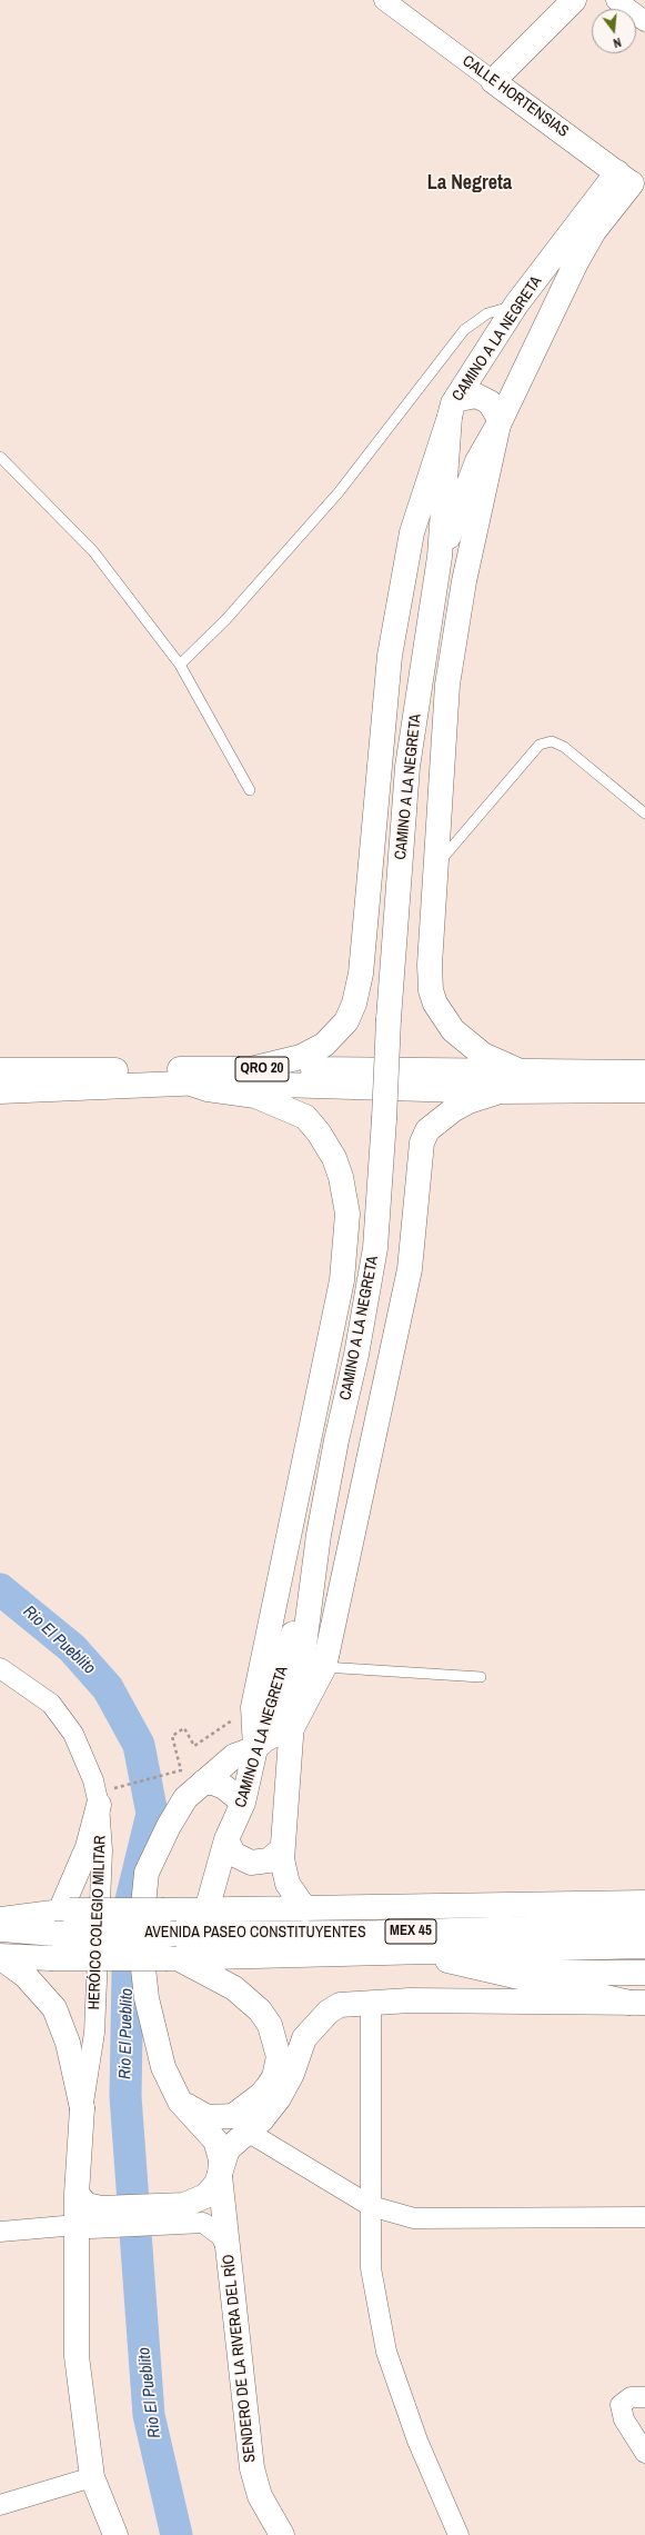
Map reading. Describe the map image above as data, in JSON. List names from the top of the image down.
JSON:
{
  "streets": {
    "main road": [
      "CALLE HORTENSIAS",
      "CAMINO A LA NEGRETA",
      "QRO 20",
      "MEX 45",
      "AVENIDA PASEO CONSTITUYENTES",
      "SENDERO DE LA RIVERA DEL RÍO"
    ],
    "street": ["HERÓICO COLEGIO MILITAR"]
  },
  "crossings": [
    ["CALLE HORTENSIAS", "CAMINO A LA NEGRETA"],
    ["CAMINO A LA NEGRETA", "SENDERO DE LA RIVERA DEL RÍO"]
  ],
  "districts": ["La Negreta"],
  "water": ["Rio El Pueblito"],
  "north": "bottom"
}
